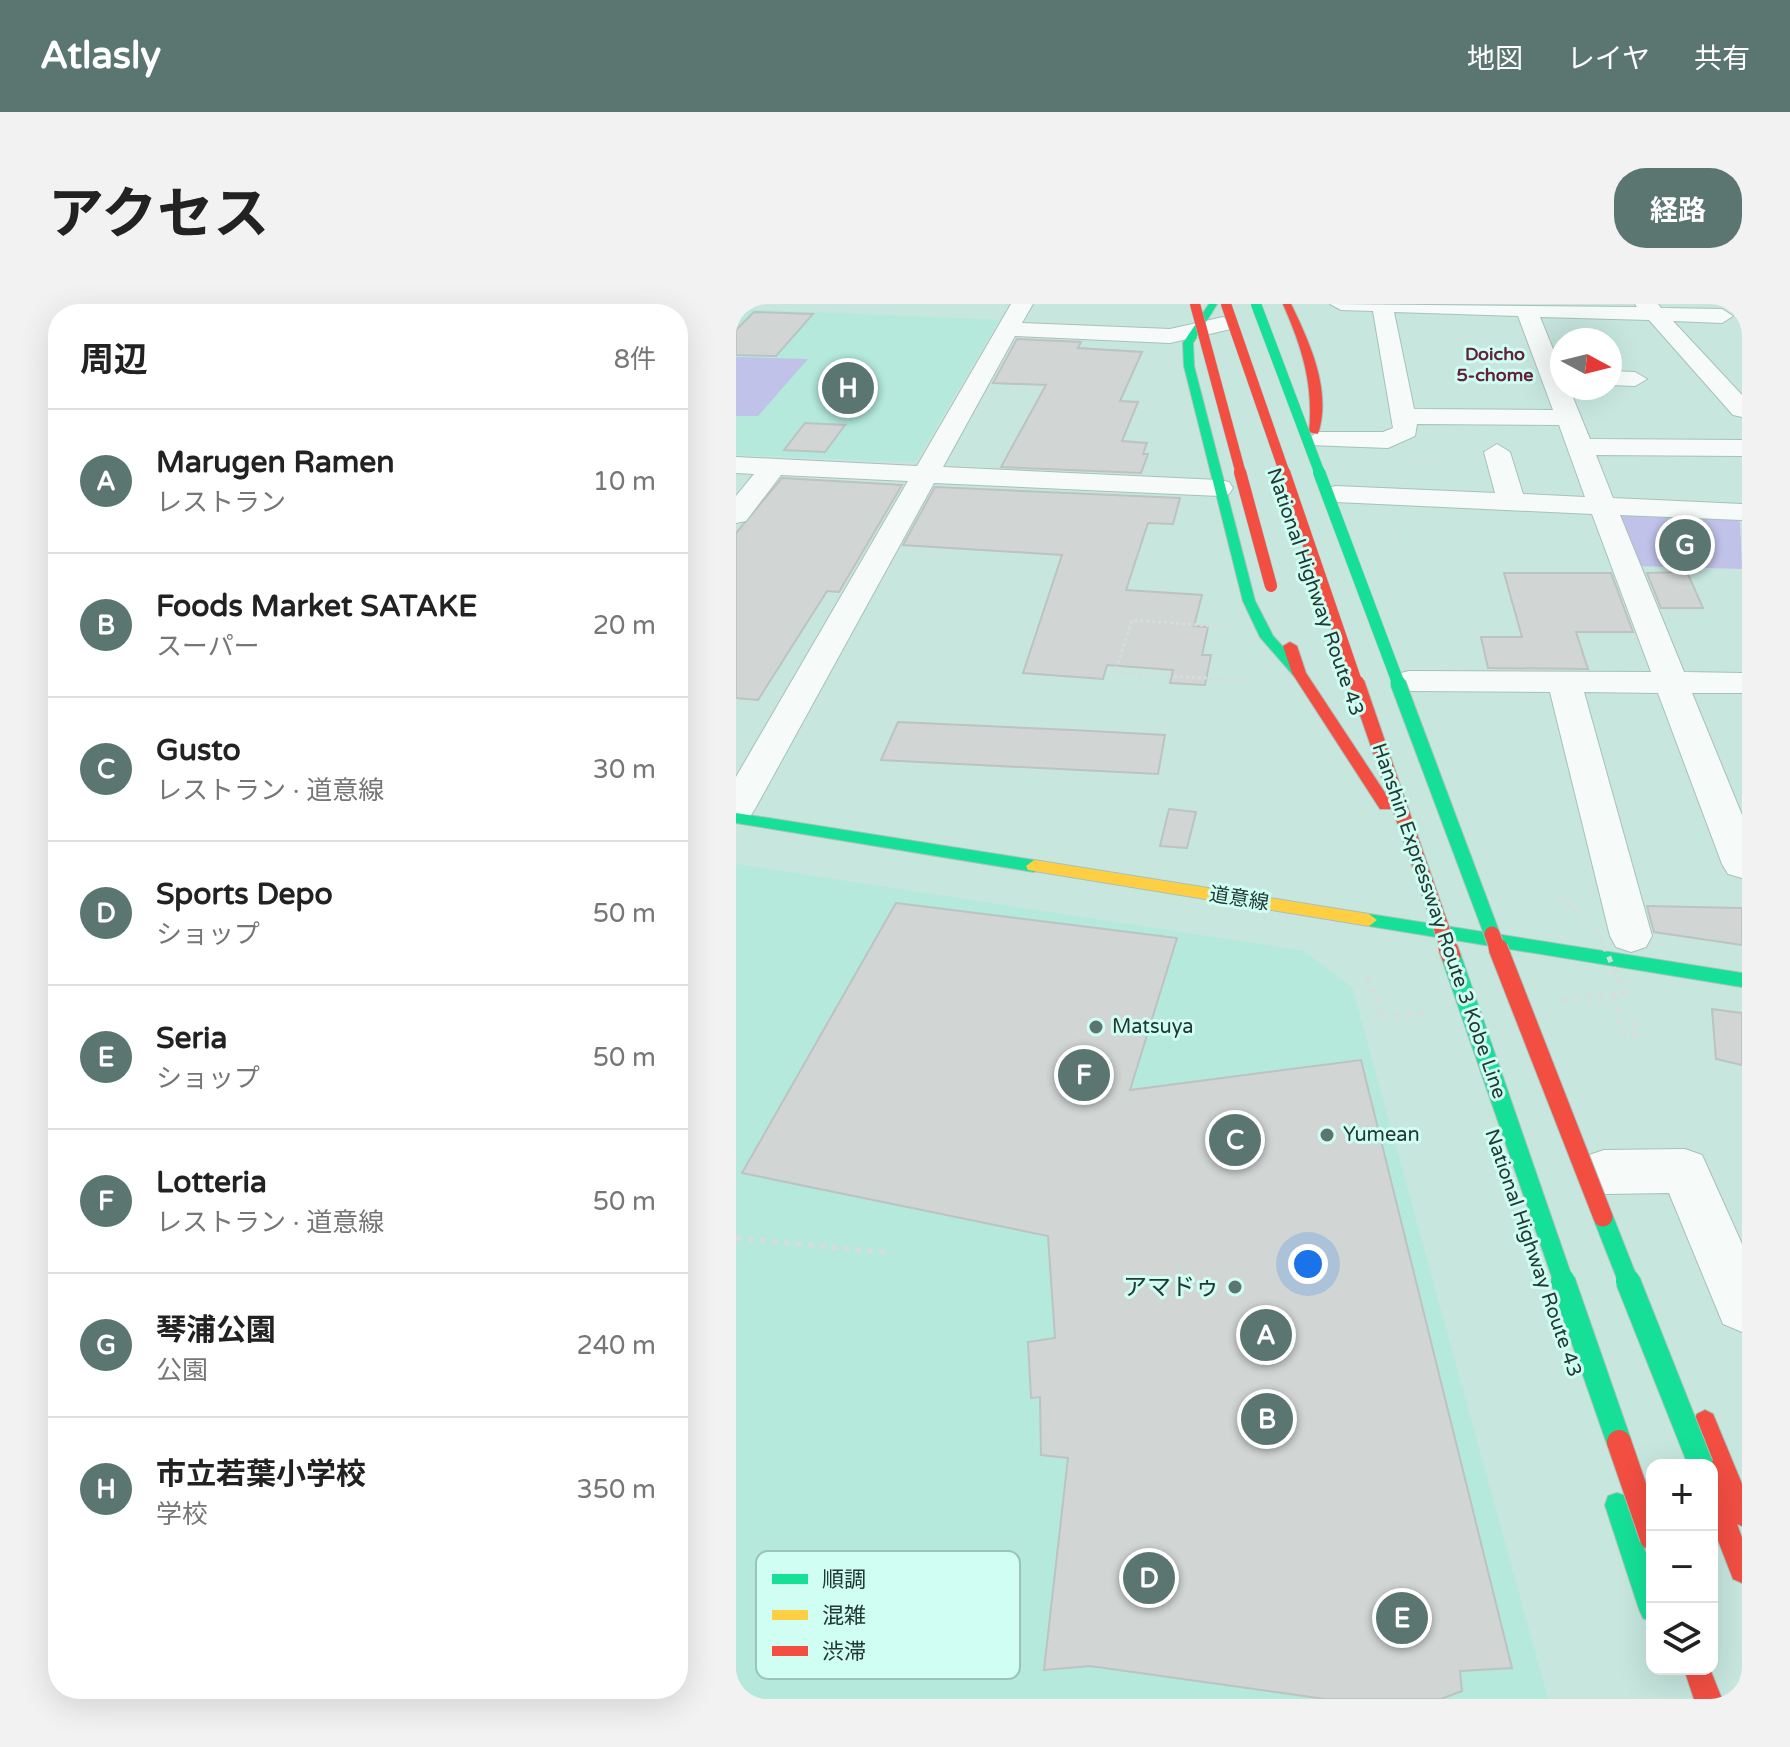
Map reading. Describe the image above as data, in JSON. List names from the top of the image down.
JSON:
{
  "streets": {
    "main road": ["National Highway Route 43", "道意線", "Hanshin Expressway Route 3 Kobe Line"]
  },
  "crossings": [
    ["National Highway Route 43", "道意線"],
    ["National Highway Route 43", "Hanshin Expressway Route 3 Kobe Line"]
  ],
  "districts": ["Doicho 5-chome"],
  "places": ["Matsuya", "Yumean", "アマドゥ"],
  "legend": ["順調", "混雑", "渋滞"],
  "north": "right",
  "page": {
    "header": "Atlasly",
    "nav": ["地図", "レイヤ", "共有"],
    "title": "アクセス",
    "buttons": "経路",
    "heading": ["周辺", "8件"],
    "pins": [
      "H",
      "G",
      "F",
      "C",
      "A",
      "B",
      "D",
      "E"
    ],
    "list": [
      {
        "mark": "A",
        "name": "Marugen Ramen",
        "note": "レストラン",
        "value": "10 m"
      },
      {
        "mark": "B",
        "name": "Foods Market SATAKE",
        "note": "スーパー",
        "value": "20 m"
      },
      {
        "mark": "C",
        "name": "Gusto",
        "note": "レストラン · 道意線",
        "value": "30 m"
      },
      {
        "mark": "D",
        "name": "Sports Depo",
        "note": "ショップ",
        "value": "50 m"
      },
      {
        "mark": "E",
        "name": "Seria",
        "note": "ショップ",
        "value": "50 m"
      },
      {
        "mark": "F",
        "name": "Lotteria",
        "note": "レストラン · 道意線",
        "value": "50 m"
      },
      {
        "mark": "G",
        "name": "琴浦公園",
        "note": "公園",
        "value": "240 m"
      },
      {
        "mark": "H",
        "name": "市立若葉小学校",
        "note": "学校",
        "value": "350 m"
      }
    ],
    "map_buttons": ["+", "−"]
  }
}
